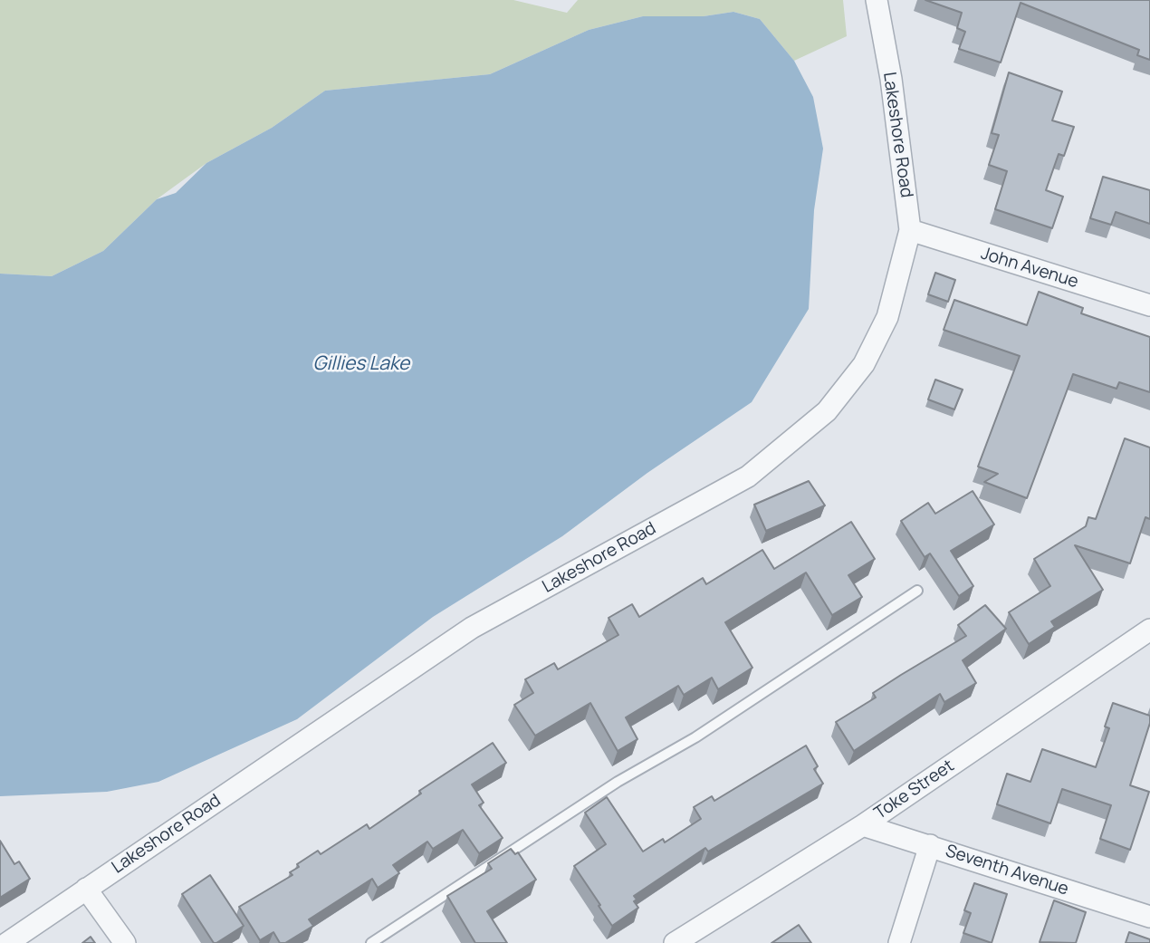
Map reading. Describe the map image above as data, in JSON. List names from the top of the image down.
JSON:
{
  "streets": {
    "street": [
      "Lakeshore Road",
      "John Avenue",
      "Toke Street",
      "Seventh Avenue"
    ]
  },
  "crossings": [
    ["Lakeshore Road", "John Avenue"],
    ["Toke Street", "Seventh Avenue"]
  ],
  "water": ["Gillies Lake"]
}
